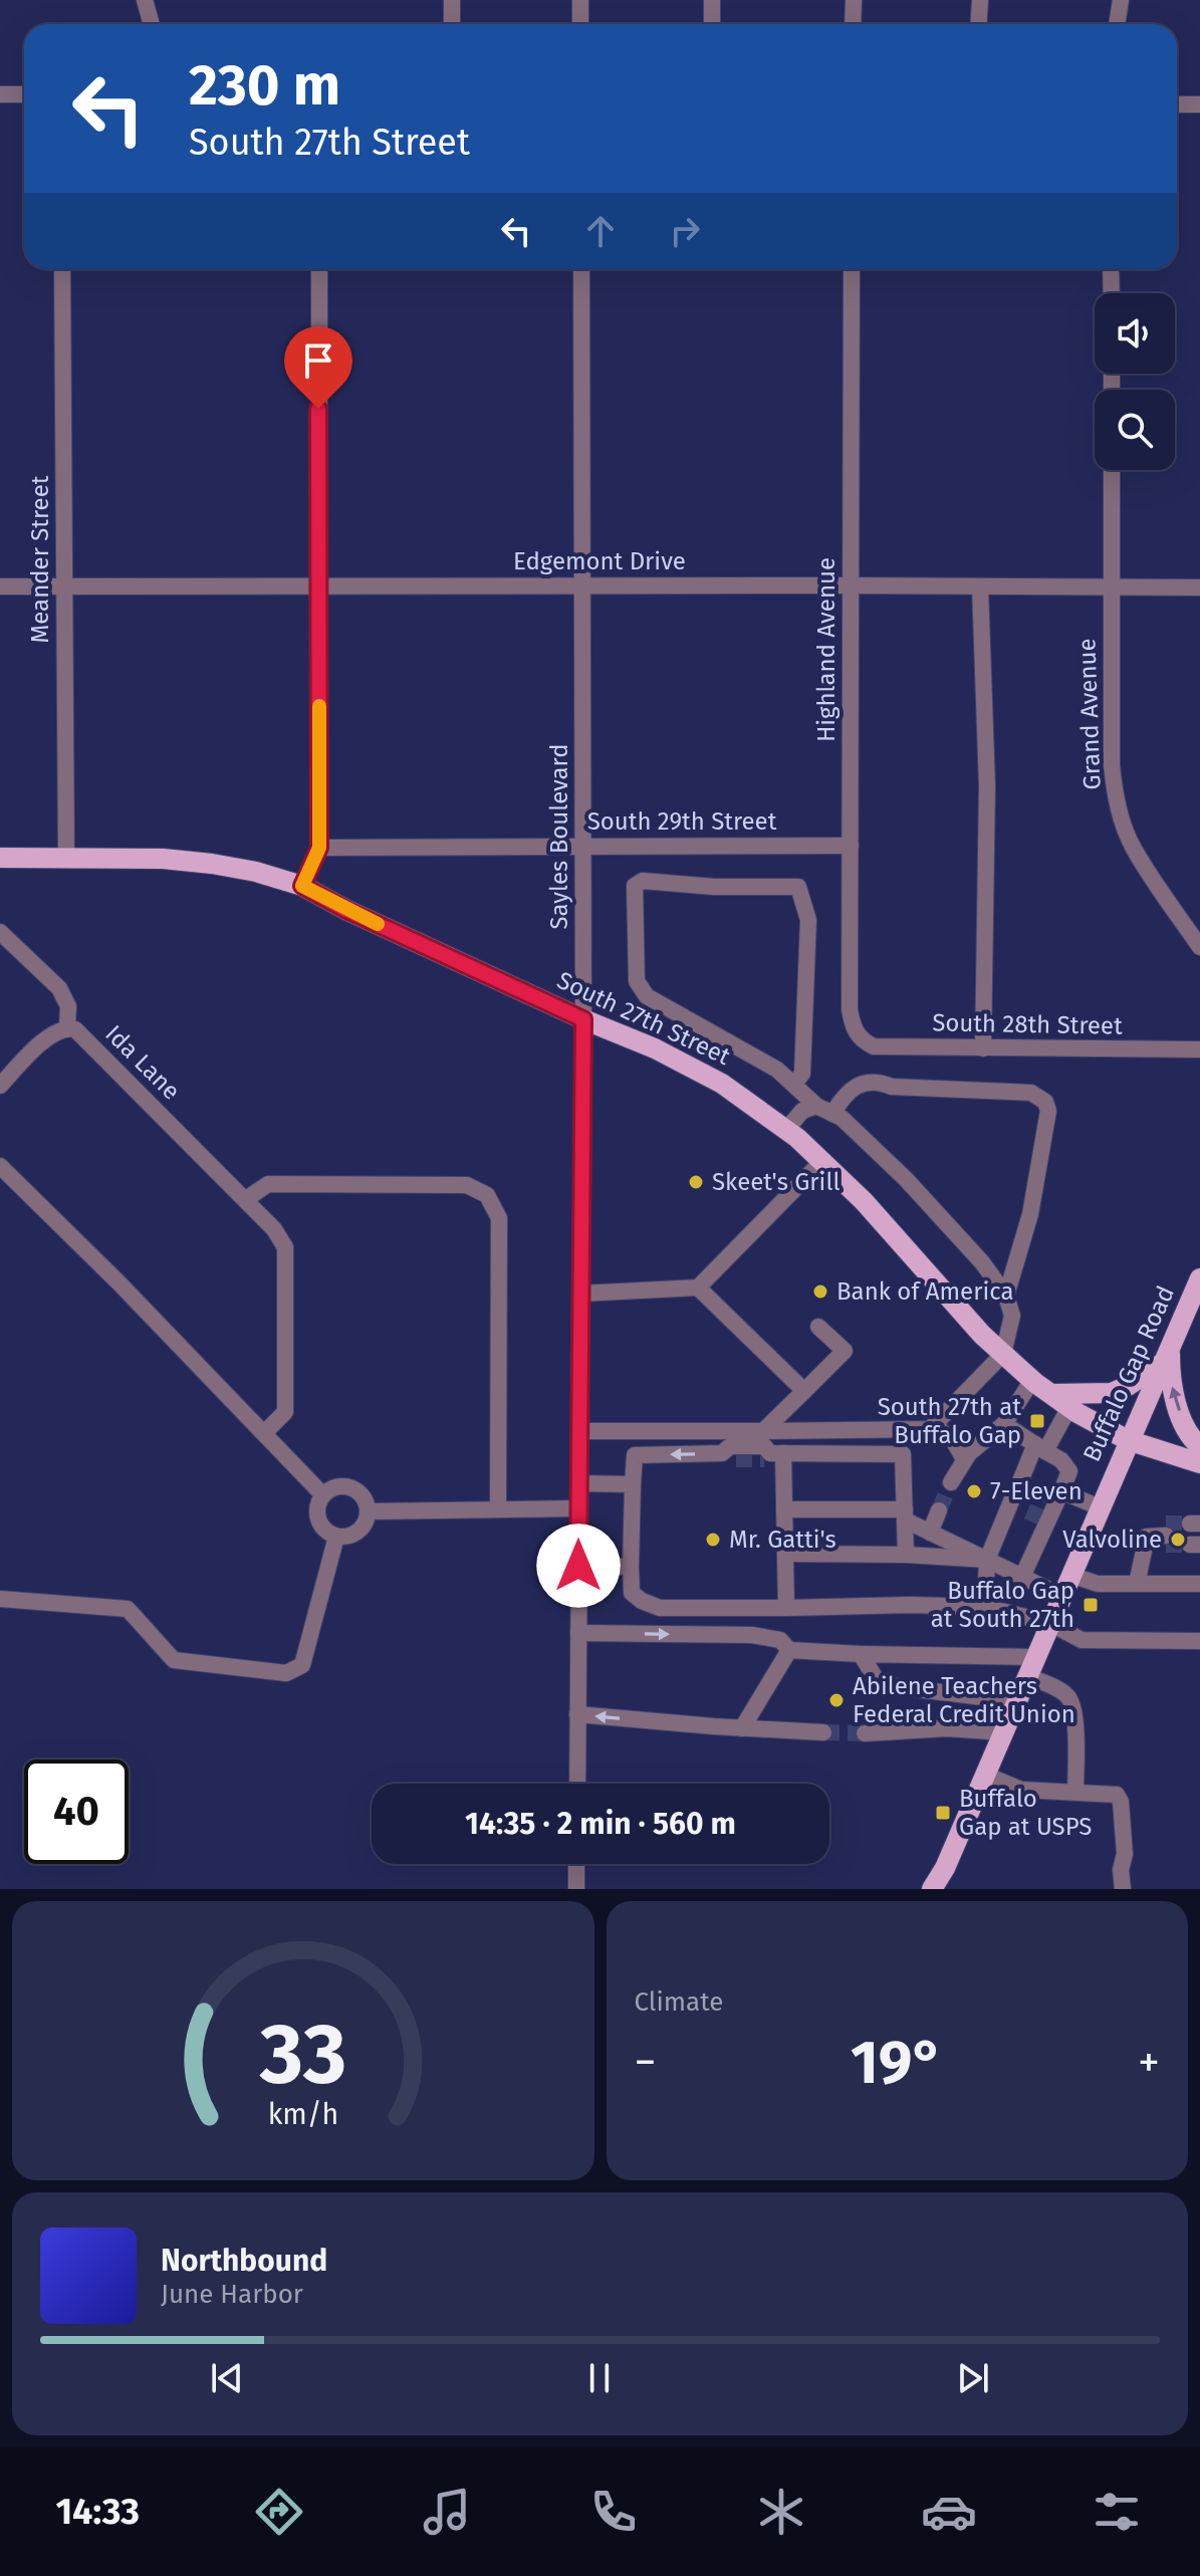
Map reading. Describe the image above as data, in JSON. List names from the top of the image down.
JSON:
{
  "streets": {
    "main road": ["South 27th Street", "Buffalo Gap Road"],
    "street": [
      "Meander Street",
      "Edgemont Drive",
      "Highland Avenue",
      "Grand Avenue",
      "South 29th Street",
      "Sayles Boulevard",
      "South 28th Street",
      "Ida Lane"
    ]
  },
  "crossings": [
    ["Meander Street", "Edgemont Drive"],
    ["Meander Street", "South 27th Street"],
    ["Edgemont Drive", "Highland Avenue"],
    ["Edgemont Drive", "Grand Avenue"],
    ["Edgemont Drive", "Sayles Boulevard"],
    ["Highland Avenue", "South 29th Street"],
    ["Highland Avenue", "South 28th Street"],
    ["South 29th Street", "Sayles Boulevard"],
    ["Sayles Boulevard", "South 27th Street"],
    ["South 27th Street", "Buffalo Gap Road"]
  ],
  "places": {
    "other": [
      "Skeet's Grill",
      "Bank of America",
      "7-Eleven",
      "Mr. Gatti's",
      "Valvoline",
      "Abilene Teachers Federal Credit Union"
    ],
    "transit": ["South 27th at Buffalo Gap", "Buffalo Gap at South 27th", "Buffalo Gap at USPS"]
  },
  "page": {
    "turn": ["230 m", "South 27th Street"],
    "limit": "40",
    "trip": "14:35 · 2 min · 560 m",
    "tile": "Climate",
    "heat": ["−", "19°", "+"],
    "song": ["Northbound", "June Harbor"],
    "tabs": "14:33",
    "gauge": ["33", "km/h"]
  }
}
